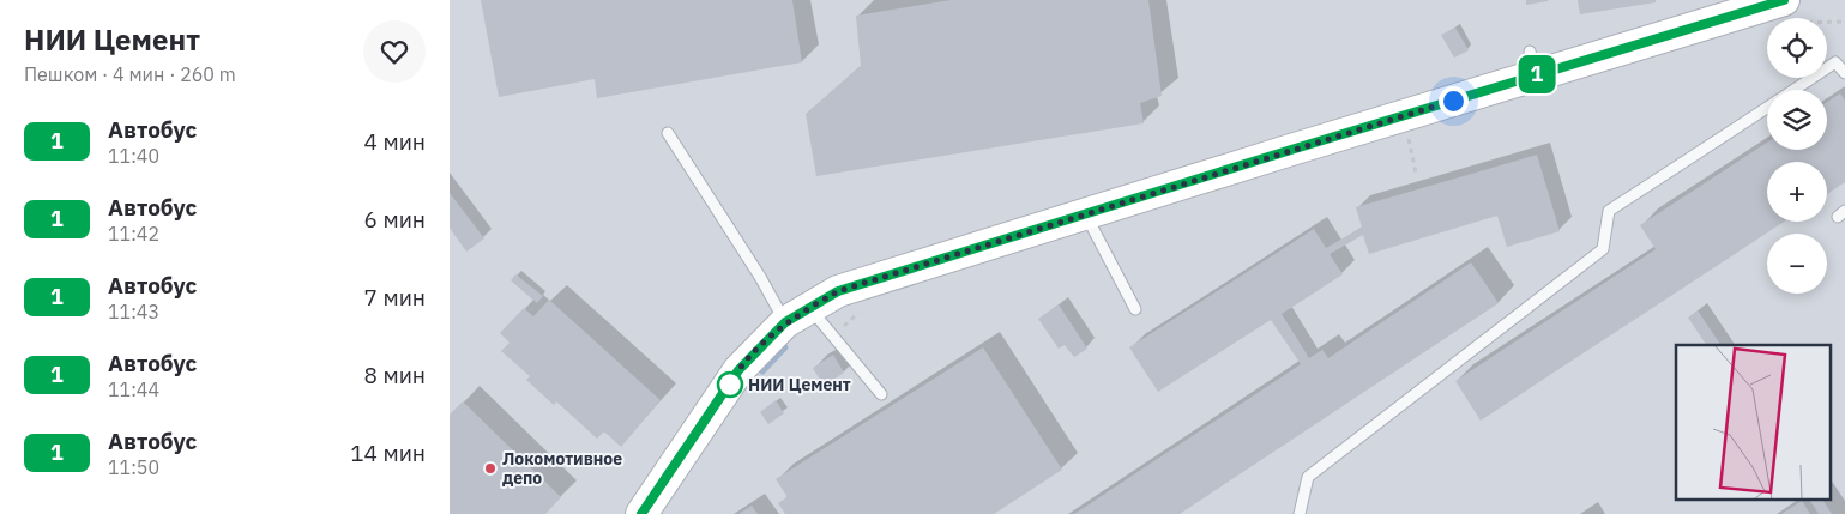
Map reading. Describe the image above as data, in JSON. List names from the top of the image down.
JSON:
{
  "places": ["НИИ Цемент", "Локомотивное депо"],
  "lines": ["bus line 1"],
  "page": {
    "heading": ["НИИ Цемент", "Пешком · 4 мин · 260 m"],
    "on_map": "1",
    "map_buttons": ["+", "−"],
    "list": [
      {
        "mark": "1",
        "name": "Автобус",
        "note": "11:40",
        "value": "4 мин"
      },
      {
        "mark": "1",
        "name": "Автобус",
        "note": "11:42",
        "value": "6 мин"
      },
      {
        "mark": "1",
        "name": "Автобус",
        "note": "11:43",
        "value": "7 мин"
      },
      {
        "mark": "1",
        "name": "Автобус",
        "note": "11:44",
        "value": "8 мин"
      },
      {
        "mark": "1",
        "name": "Автобус",
        "note": "11:50",
        "value": "14 мин"
      }
    ]
  }
}
